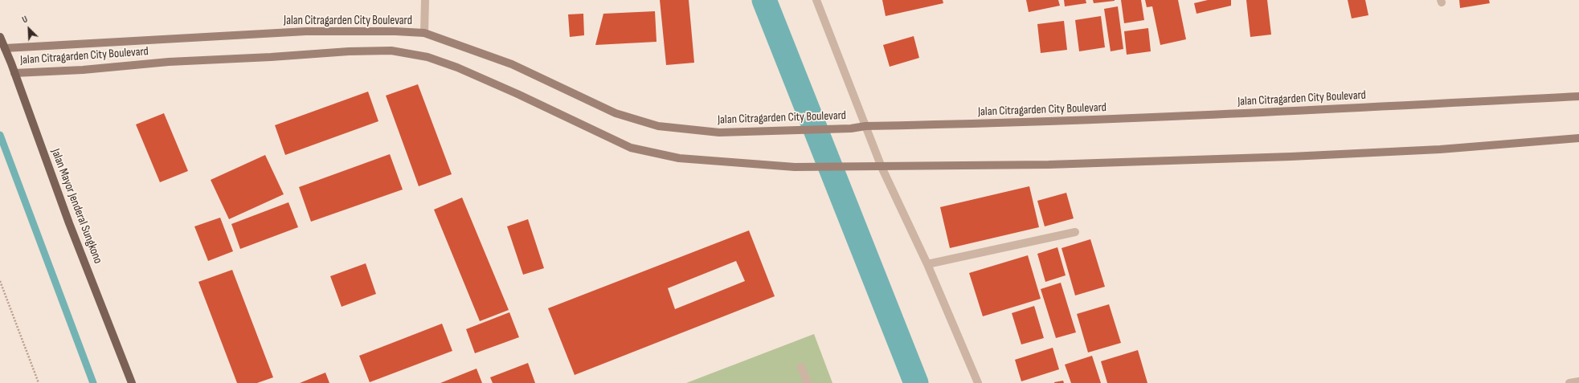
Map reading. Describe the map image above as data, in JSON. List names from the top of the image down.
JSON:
{
  "streets": {
    "main road": ["Jalan Citragarden City Boulevard", "Jalan Mayor Jenderal Sungkono"]
  },
  "crossings": [
    ["Jalan Citragarden City Boulevard", "Jalan Mayor Jenderal Sungkono"]
  ],
  "north": "top left"
}
